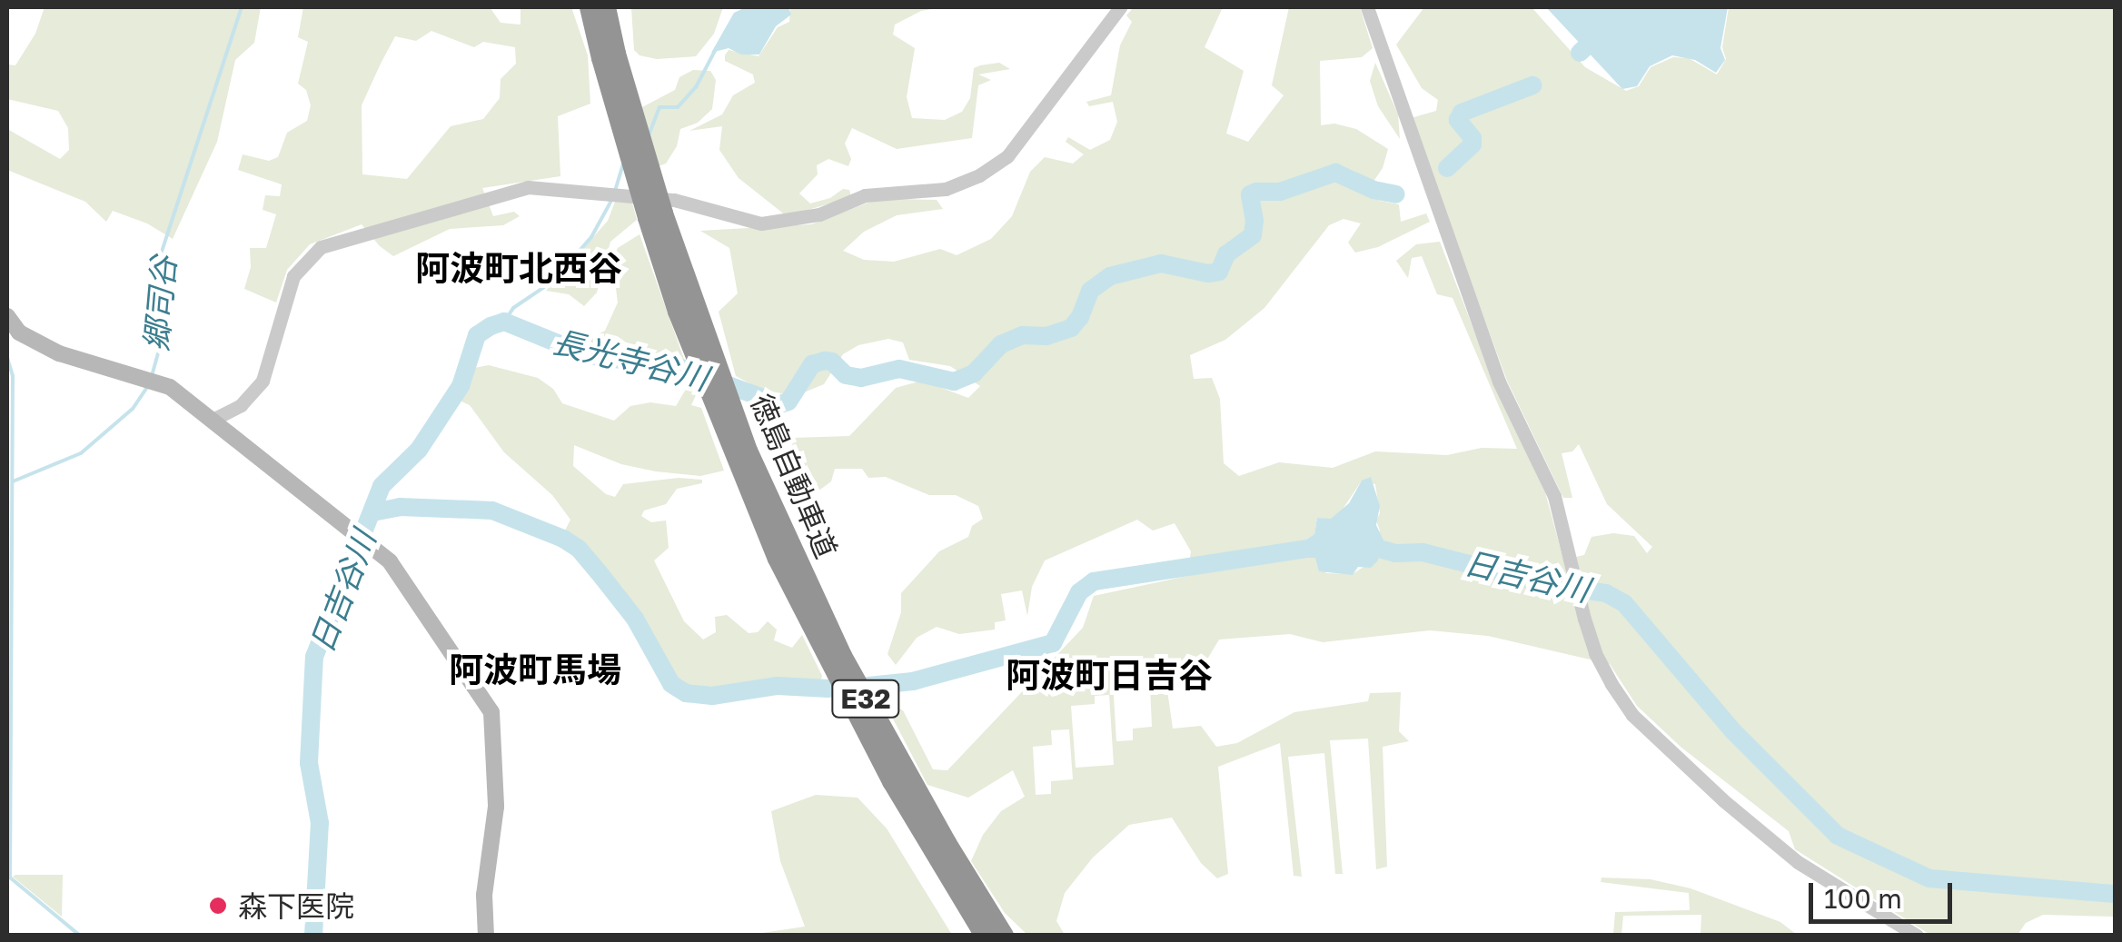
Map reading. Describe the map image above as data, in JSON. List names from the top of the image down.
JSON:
{
  "streets": {
    "highway": ["徳島自動車道", "E32"]
  },
  "districts": ["阿波町北西谷", "阿波町馬場", "阿波町日吉谷"],
  "water": ["郷司谷", "長光寺谷川", "日吉谷川"],
  "places": ["森下医院"],
  "scale_bar": "100 m"
}
